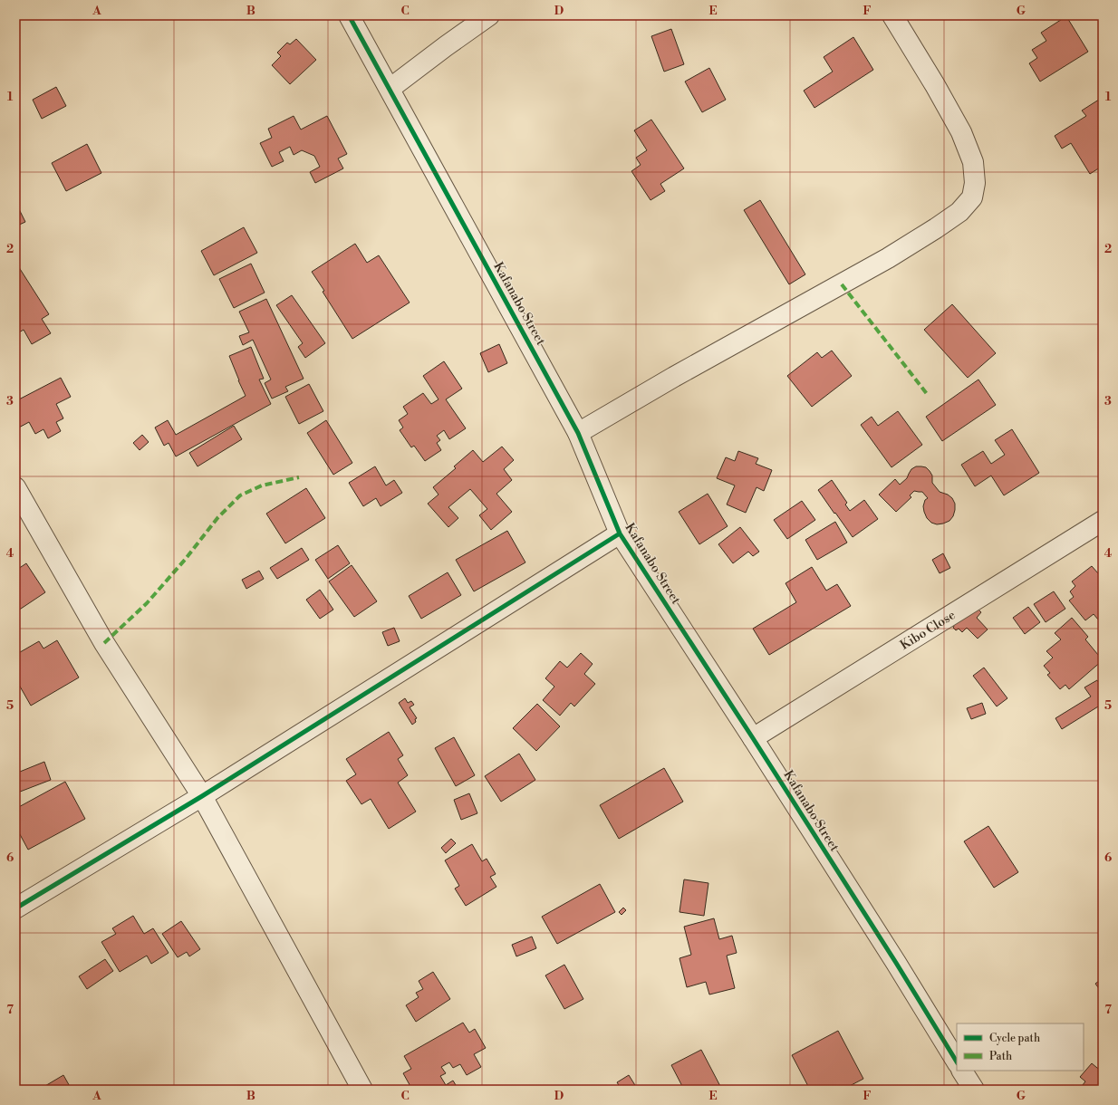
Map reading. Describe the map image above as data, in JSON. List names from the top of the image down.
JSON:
{
  "streets": {
    "street": ["Kafanabo Street", "Kibo Close"]
  },
  "crossings": [
    ["Kafanabo Street", "Kibo Close"]
  ],
  "legend": ["Cycle path", "Path"],
  "grid": {
    "columns": [
      "A",
      "B",
      "C",
      "D",
      "E",
      "F",
      "G"
    ],
    "rows": [
      "1",
      "2",
      "3",
      "4",
      "5",
      "6",
      "7"
    ]
  }
}
